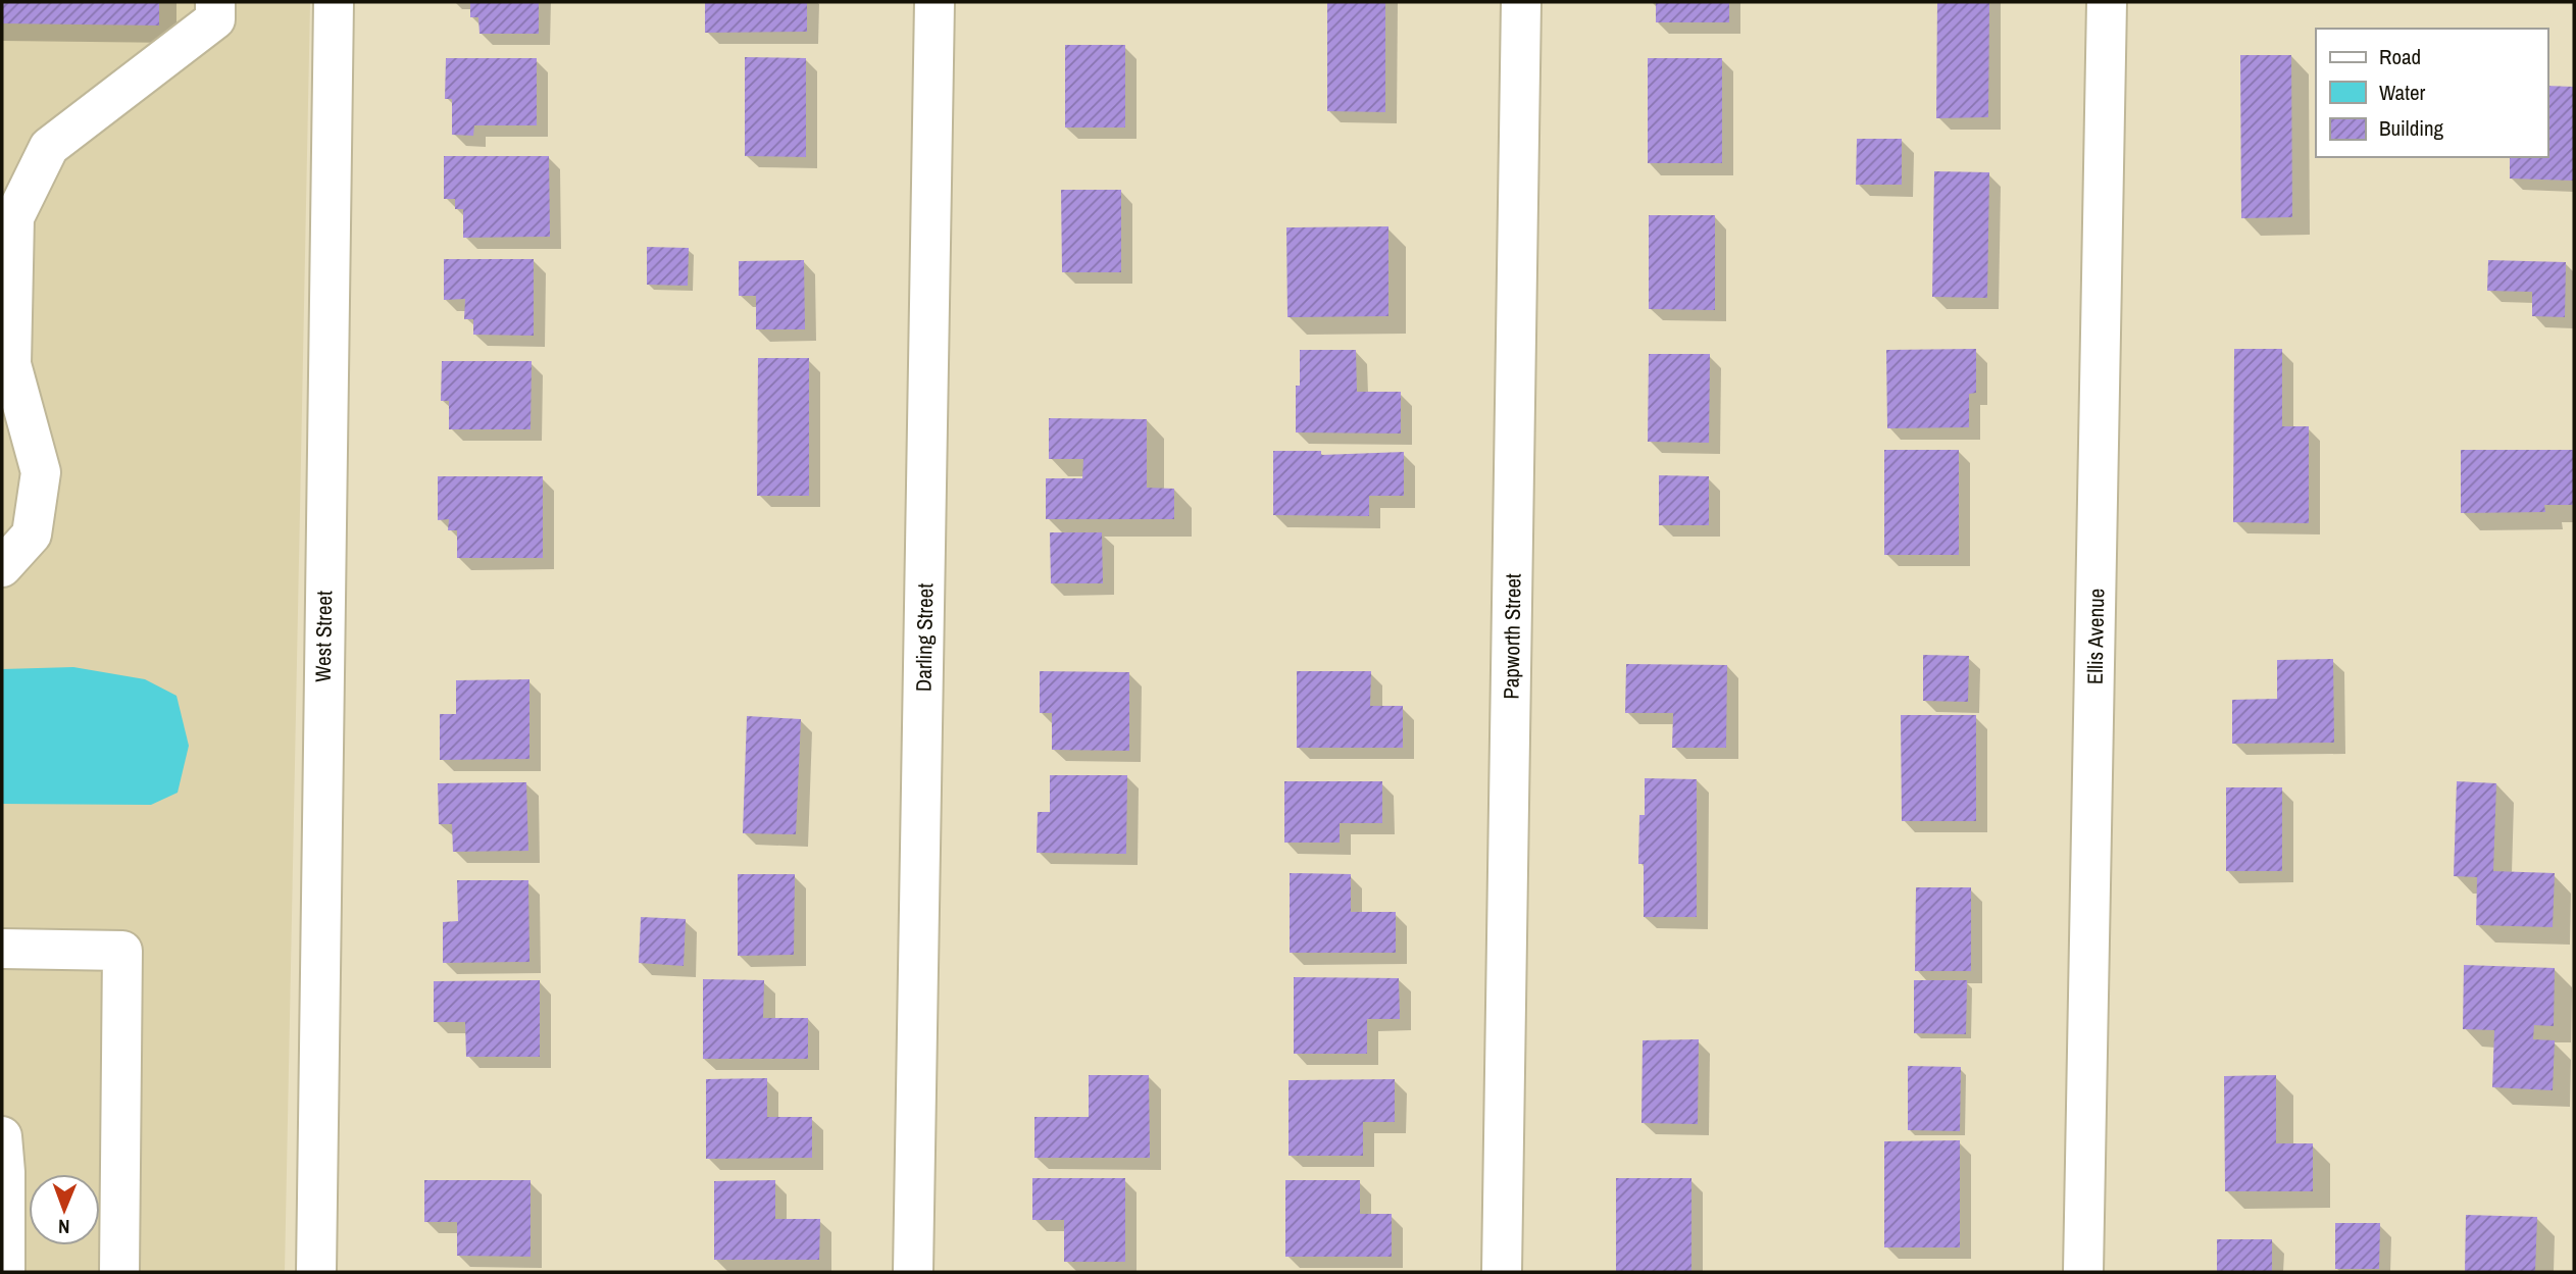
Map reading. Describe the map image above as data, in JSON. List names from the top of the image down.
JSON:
{
  "streets": {
    "street": [
      "West Street",
      "Papworth Street",
      "Ellis Avenue",
      "Darling Street"
    ]
  },
  "legend": ["Road", "Water", "Building"],
  "north": "bottom"
}
